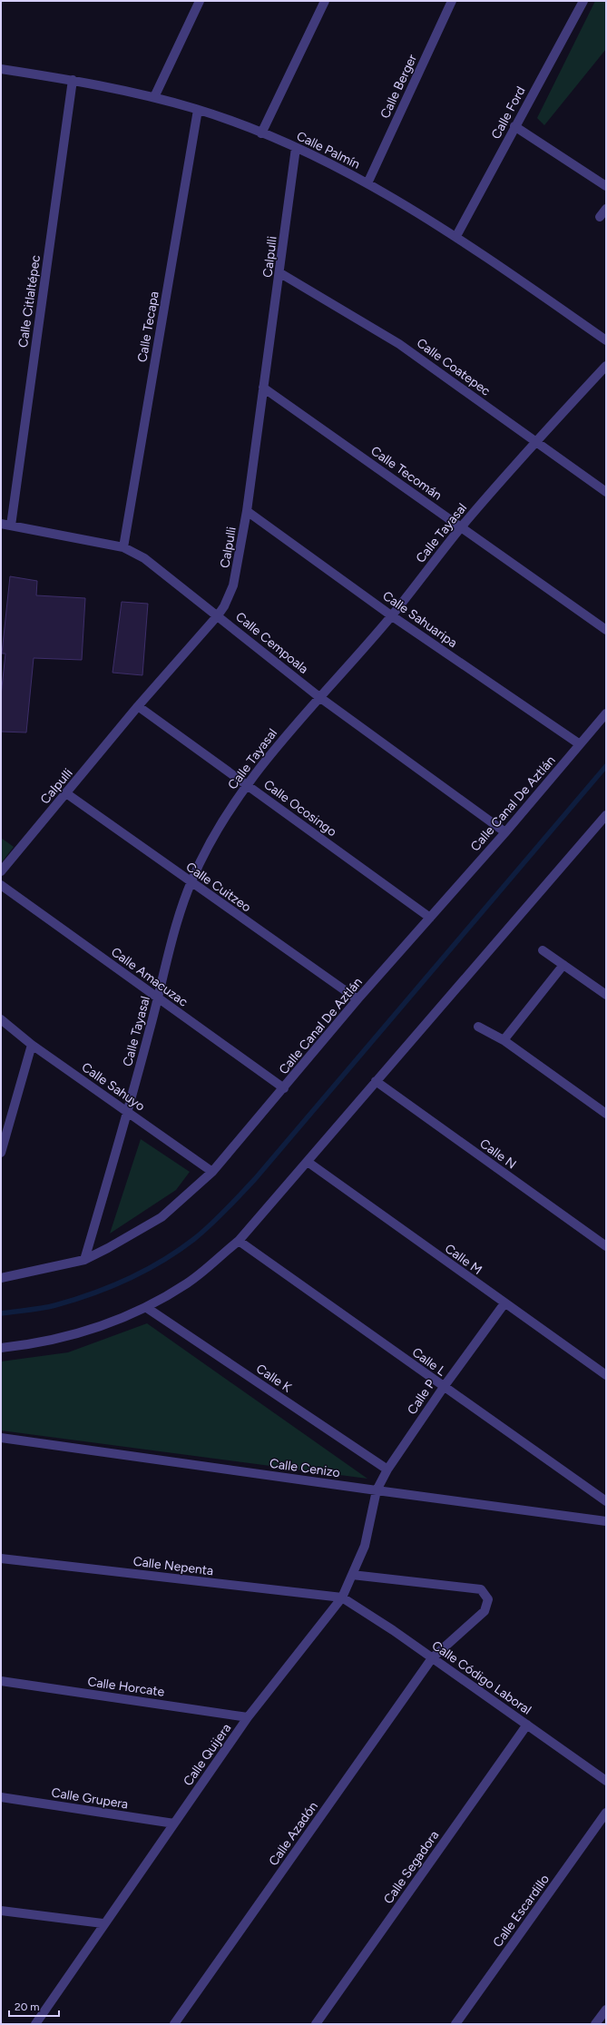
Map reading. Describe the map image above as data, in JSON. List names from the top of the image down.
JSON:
{
  "streets": {
    "street": [
      "Calle Berger",
      "Calle Ford",
      "Calle Palmín",
      "Calpulli",
      "Calle Citlaltépec",
      "Calle Tecapa",
      "Calle Coatepec",
      "Calle Tecomán",
      "Calle Tayasal",
      "Calle Sahuaripa",
      "Calle Cempoala",
      "Calle Canal De Aztlán",
      "Calle Ocosingo",
      "Calle Cuitzeo",
      "Calle Amacuzac",
      "Calle Sahuyo",
      "Calle N",
      "Calle M",
      "Calle L",
      "Calle K",
      "Calle P",
      "Calle Cenizo",
      "Calle Nepenta",
      "Calle Código Laboral",
      "Calle Horcate",
      "Calle Quijera",
      "Calle Grupera",
      "Calle Azadón",
      "Calle Segadora",
      "Calle Escardillo"
    ]
  },
  "crossings": [
    ["Calle Berger", "Calle Palmín"],
    ["Calle Ford", "Calle Palmín"],
    ["Calle Palmín", "Calpulli"],
    ["Calle Palmín", "Calle Citlaltépec"],
    ["Calle Palmín", "Calle Tecapa"],
    ["Calpulli", "Calle Coatepec"],
    ["Calpulli", "Calle Tecomán"],
    ["Calpulli", "Calle Sahuaripa"],
    ["Calpulli", "Calle Cempoala"],
    ["Calpulli", "Calle Ocosingo"],
    ["Calpulli", "Calle Cuitzeo"],
    ["Calle Citlaltépec", "Calle Cempoala"],
    ["Calle Tecapa", "Calle Cempoala"],
    ["Calle Coatepec", "Calle Tayasal"],
    ["Calle Tecomán", "Calle Tayasal"],
    ["Calle Tayasal", "Calle Sahuaripa"],
    ["Calle Tayasal", "Calle Cempoala"],
    ["Calle Tayasal", "Calle Canal De Aztlán"],
    ["Calle Tayasal", "Calle Ocosingo"],
    ["Calle Tayasal", "Calle Cuitzeo"],
    ["Calle Tayasal", "Calle Amacuzac"],
    ["Calle Tayasal", "Calle Sahuyo"],
    ["Calle Sahuaripa", "Calle Canal De Aztlán"],
    ["Calle Cempoala", "Calle Canal De Aztlán"],
    ["Calle Canal De Aztlán", "Calle Ocosingo"],
    ["Calle Canal De Aztlán", "Calle Cuitzeo"],
    ["Calle Canal De Aztlán", "Calle Amacuzac"],
    ["Calle Canal De Aztlán", "Calle Sahuyo"],
    ["Calle M", "Calle P"],
    ["Calle L", "Calle P"],
    ["Calle K", "Calle P"],
    ["Calle P", "Calle Cenizo"],
    ["Calle P", "Calle Quijera"],
    ["Calle Cenizo", "Calle Quijera"],
    ["Calle Nepenta", "Calle Código Laboral"],
    ["Calle Nepenta", "Calle Quijera"],
    ["Calle Código Laboral", "Calle Quijera"],
    ["Calle Código Laboral", "Calle Azadón"],
    ["Calle Código Laboral", "Calle Segadora"],
    ["Calle Horcate", "Calle Quijera"],
    ["Calle Quijera", "Calle Grupera"],
    ["Calle Quijera", "Calle Azadón"]
  ],
  "scale_bar": "20 m"
}
